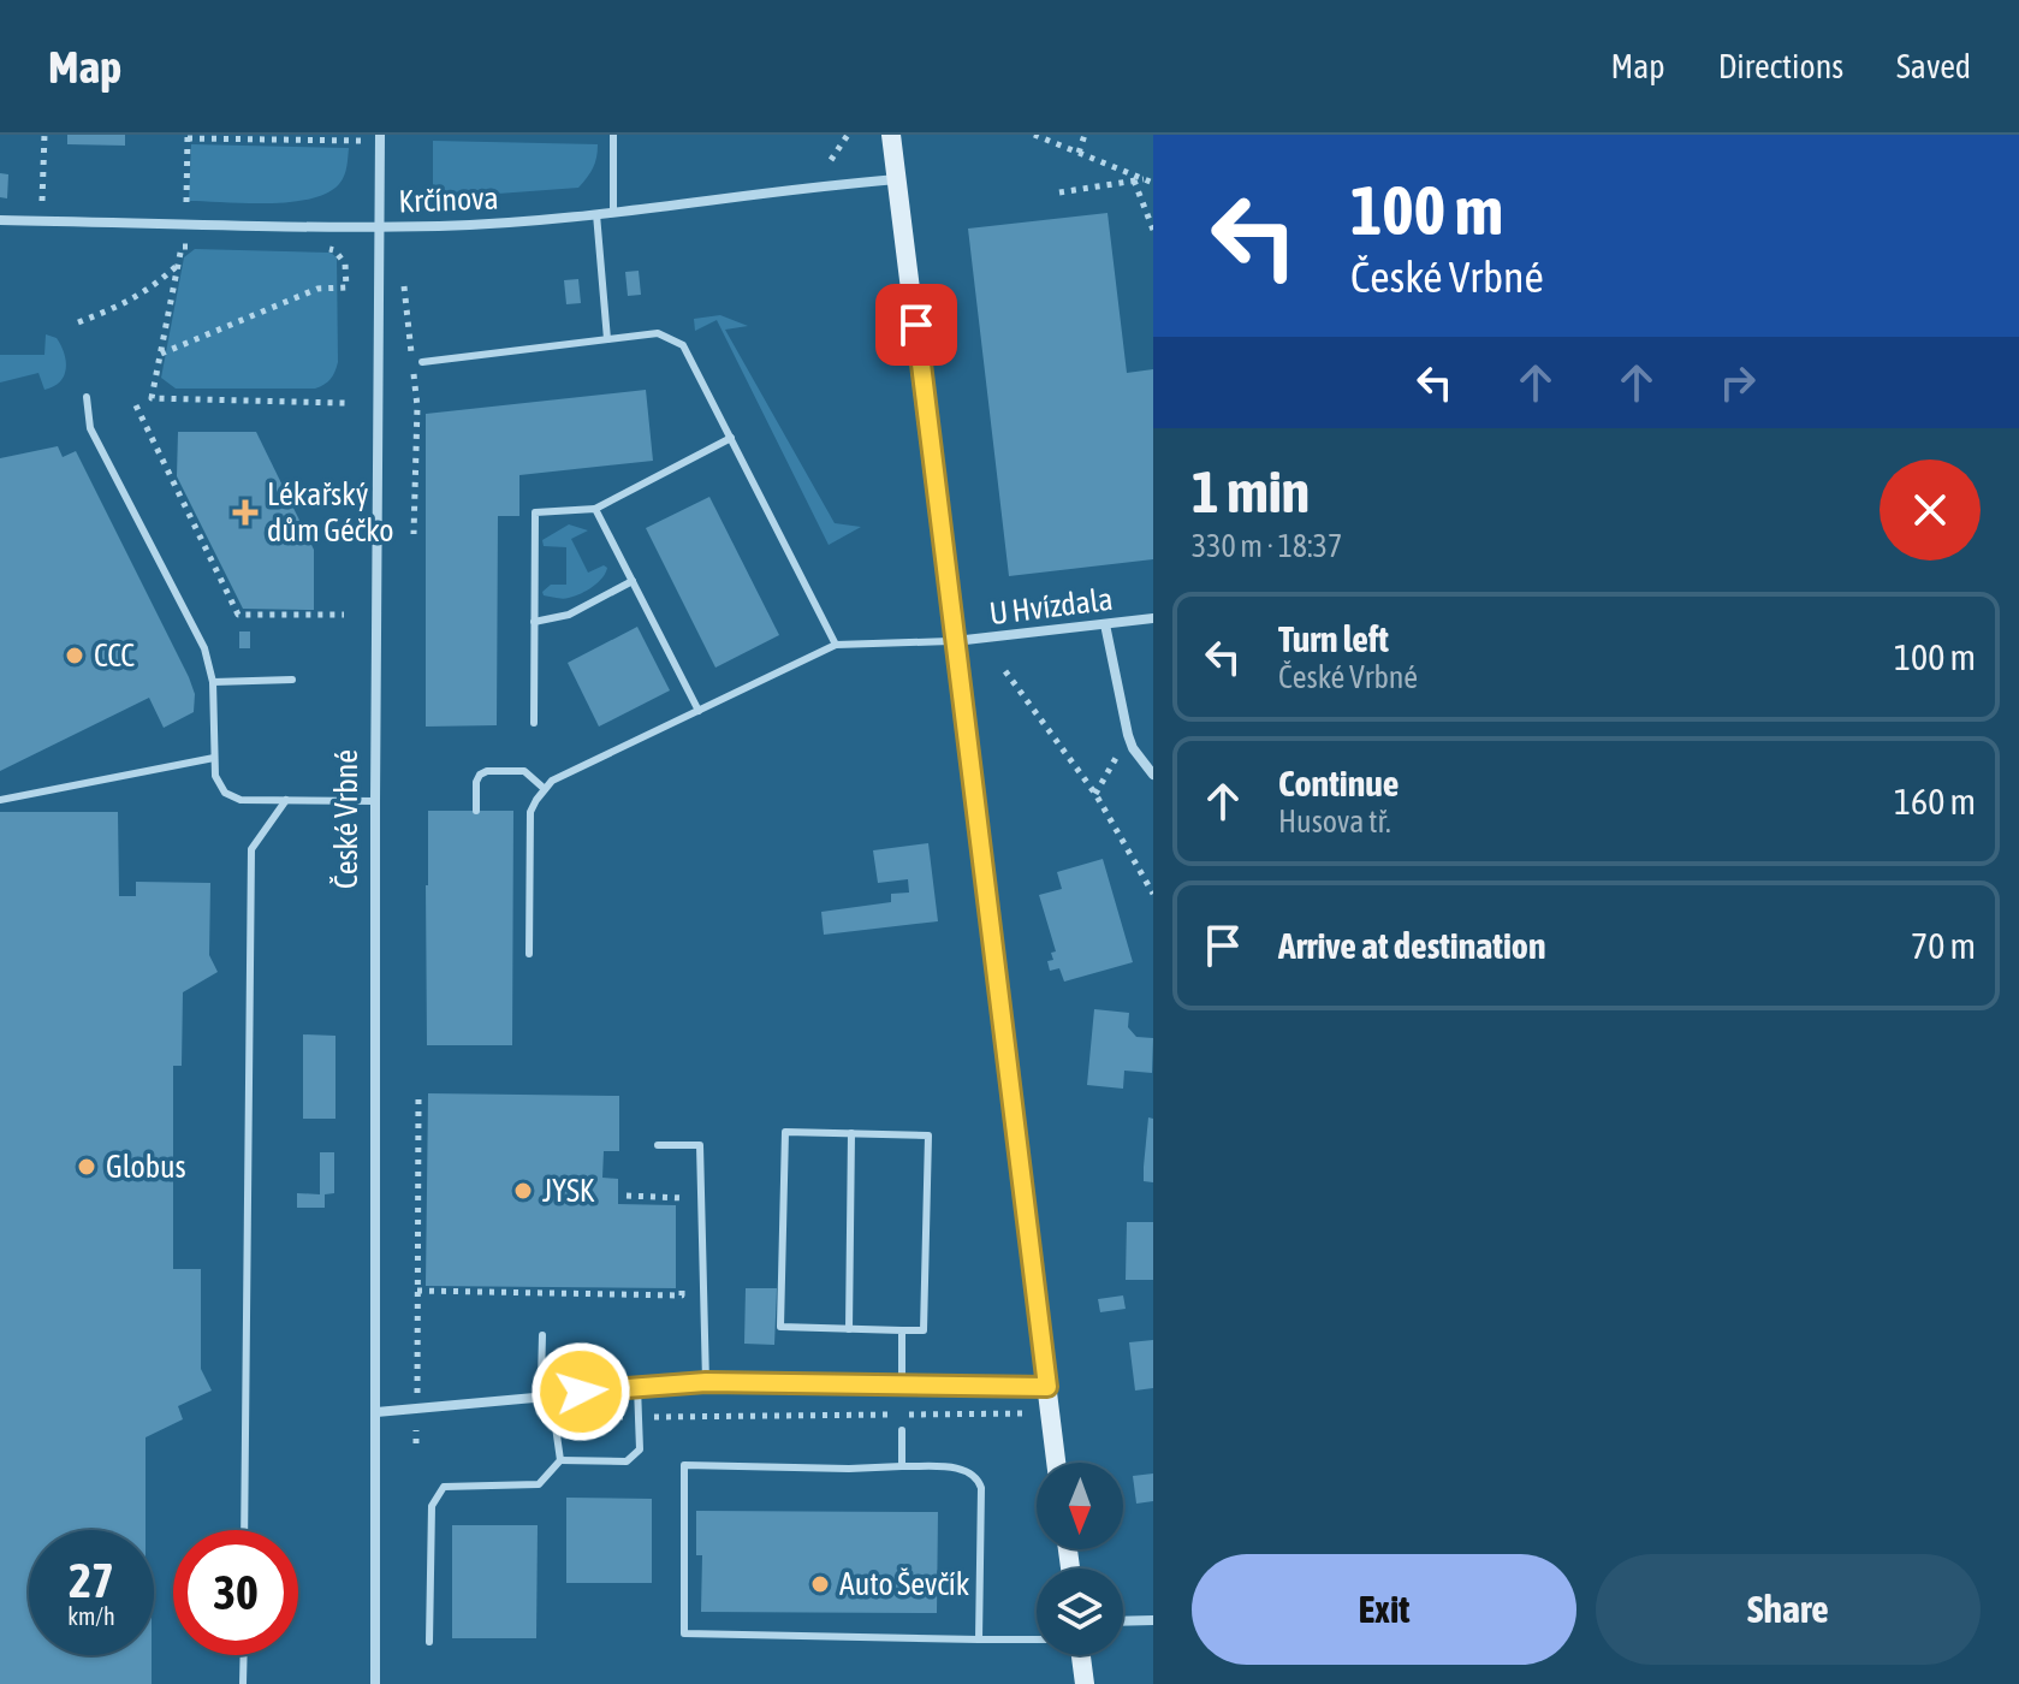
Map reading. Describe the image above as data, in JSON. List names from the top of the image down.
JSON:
{
  "streets": {
    "street": ["Krčínova", "U Hvízdala", "České Vrbné"]
  },
  "crossings": [
    ["Krčínova", "České Vrbné"]
  ],
  "places": {
    "health": ["Lékařský dům Géčko"],
    "other": [
      "CCC",
      "Globus",
      "JYSK",
      "Auto Ševčík"
    ]
  },
  "north": "bottom",
  "page": {
    "header": "Map",
    "nav": ["Map", "Directions", "Saved"],
    "turn": ["100 m", "České Vrbné"],
    "heading": ["1 min", "330 m · 18:37"],
    "list": [
      {
        "name": "Turn left",
        "note": "České Vrbné",
        "value": "100 m"
      },
      {
        "name": "Continue",
        "note": "Husova tř.",
        "value": "160 m"
      },
      {
        "name": "Arrive at destination",
        "value": "70 m"
      }
    ],
    "speed": "27 km/h",
    "limit": "30",
    "buttons": ["Exit", "Share"]
  }
}
